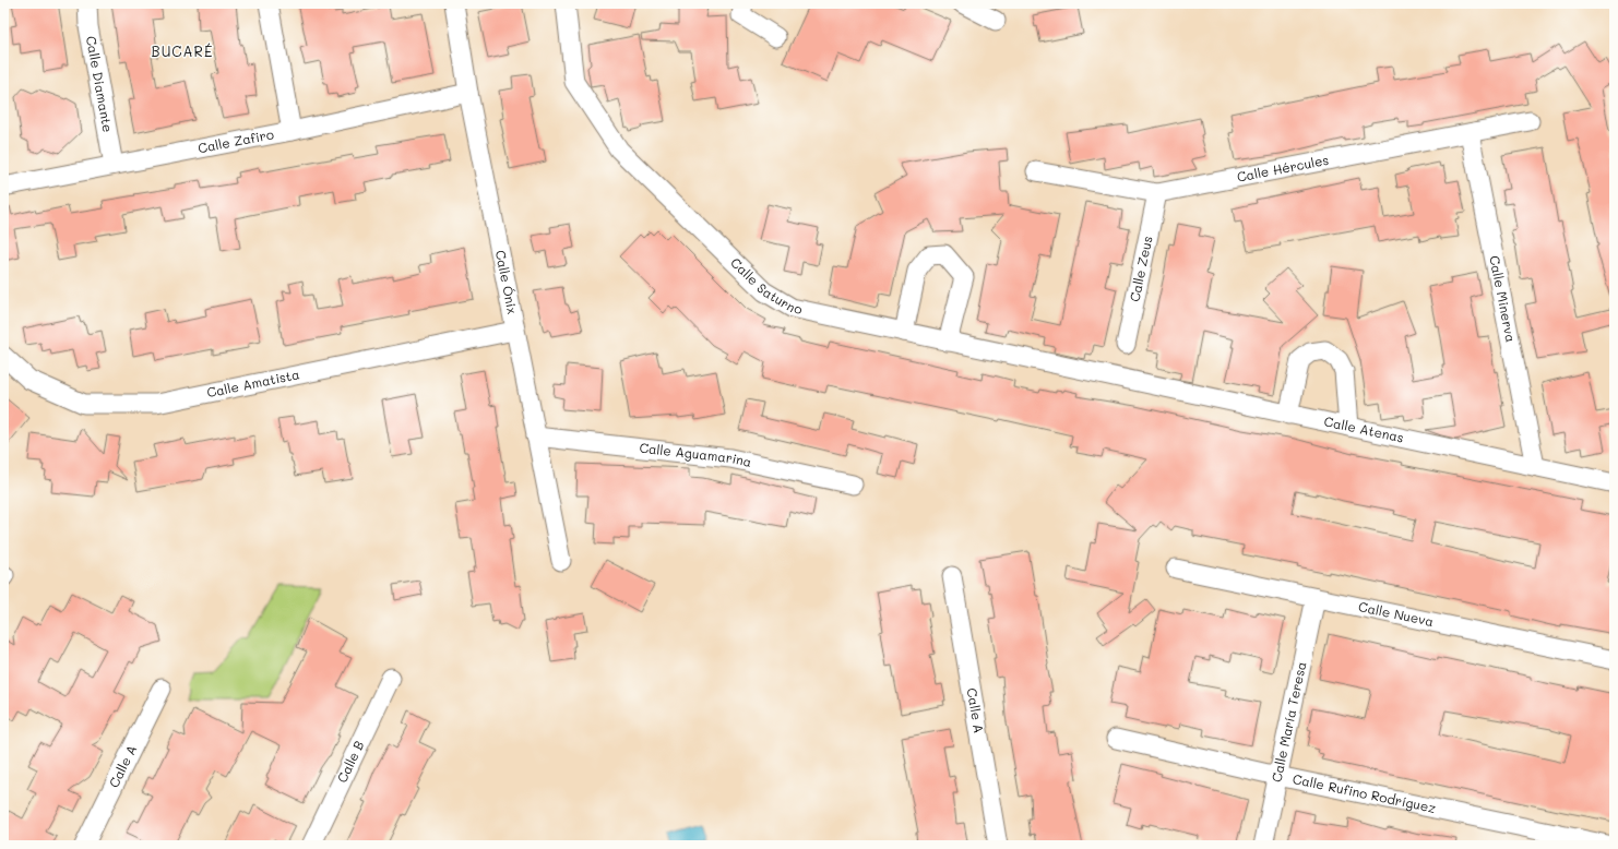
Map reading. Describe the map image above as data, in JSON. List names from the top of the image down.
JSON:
{
  "streets": {
    "street": [
      "Calle Diamante",
      "Calle Zafiro",
      "Calle Hércules",
      "Calle Zeus",
      "Calle Ónix",
      "Calle Saturno",
      "Calle Minerva",
      "Calle Amatista",
      "Calle Atenas",
      "Calle Aguamarina",
      "Calle Nueva",
      "Calle A",
      "Calle María Teresa",
      "Calle B",
      "Calle Rufino Rodríguez"
    ]
  },
  "crossings": [
    ["Calle Diamante", "Calle Zafiro"],
    ["Calle Zafiro", "Calle Ónix"],
    ["Calle Hércules", "Calle Zeus"],
    ["Calle Hércules", "Calle Minerva"],
    ["Calle Ónix", "Calle Amatista"],
    ["Calle Ónix", "Calle Aguamarina"],
    ["Calle Saturno", "Calle Atenas"],
    ["Calle Minerva", "Calle Atenas"],
    ["Calle Nueva", "Calle María Teresa"],
    ["Calle María Teresa", "Calle Rufino Rodríguez"]
  ],
  "districts": ["BUCARÉ"]
}
